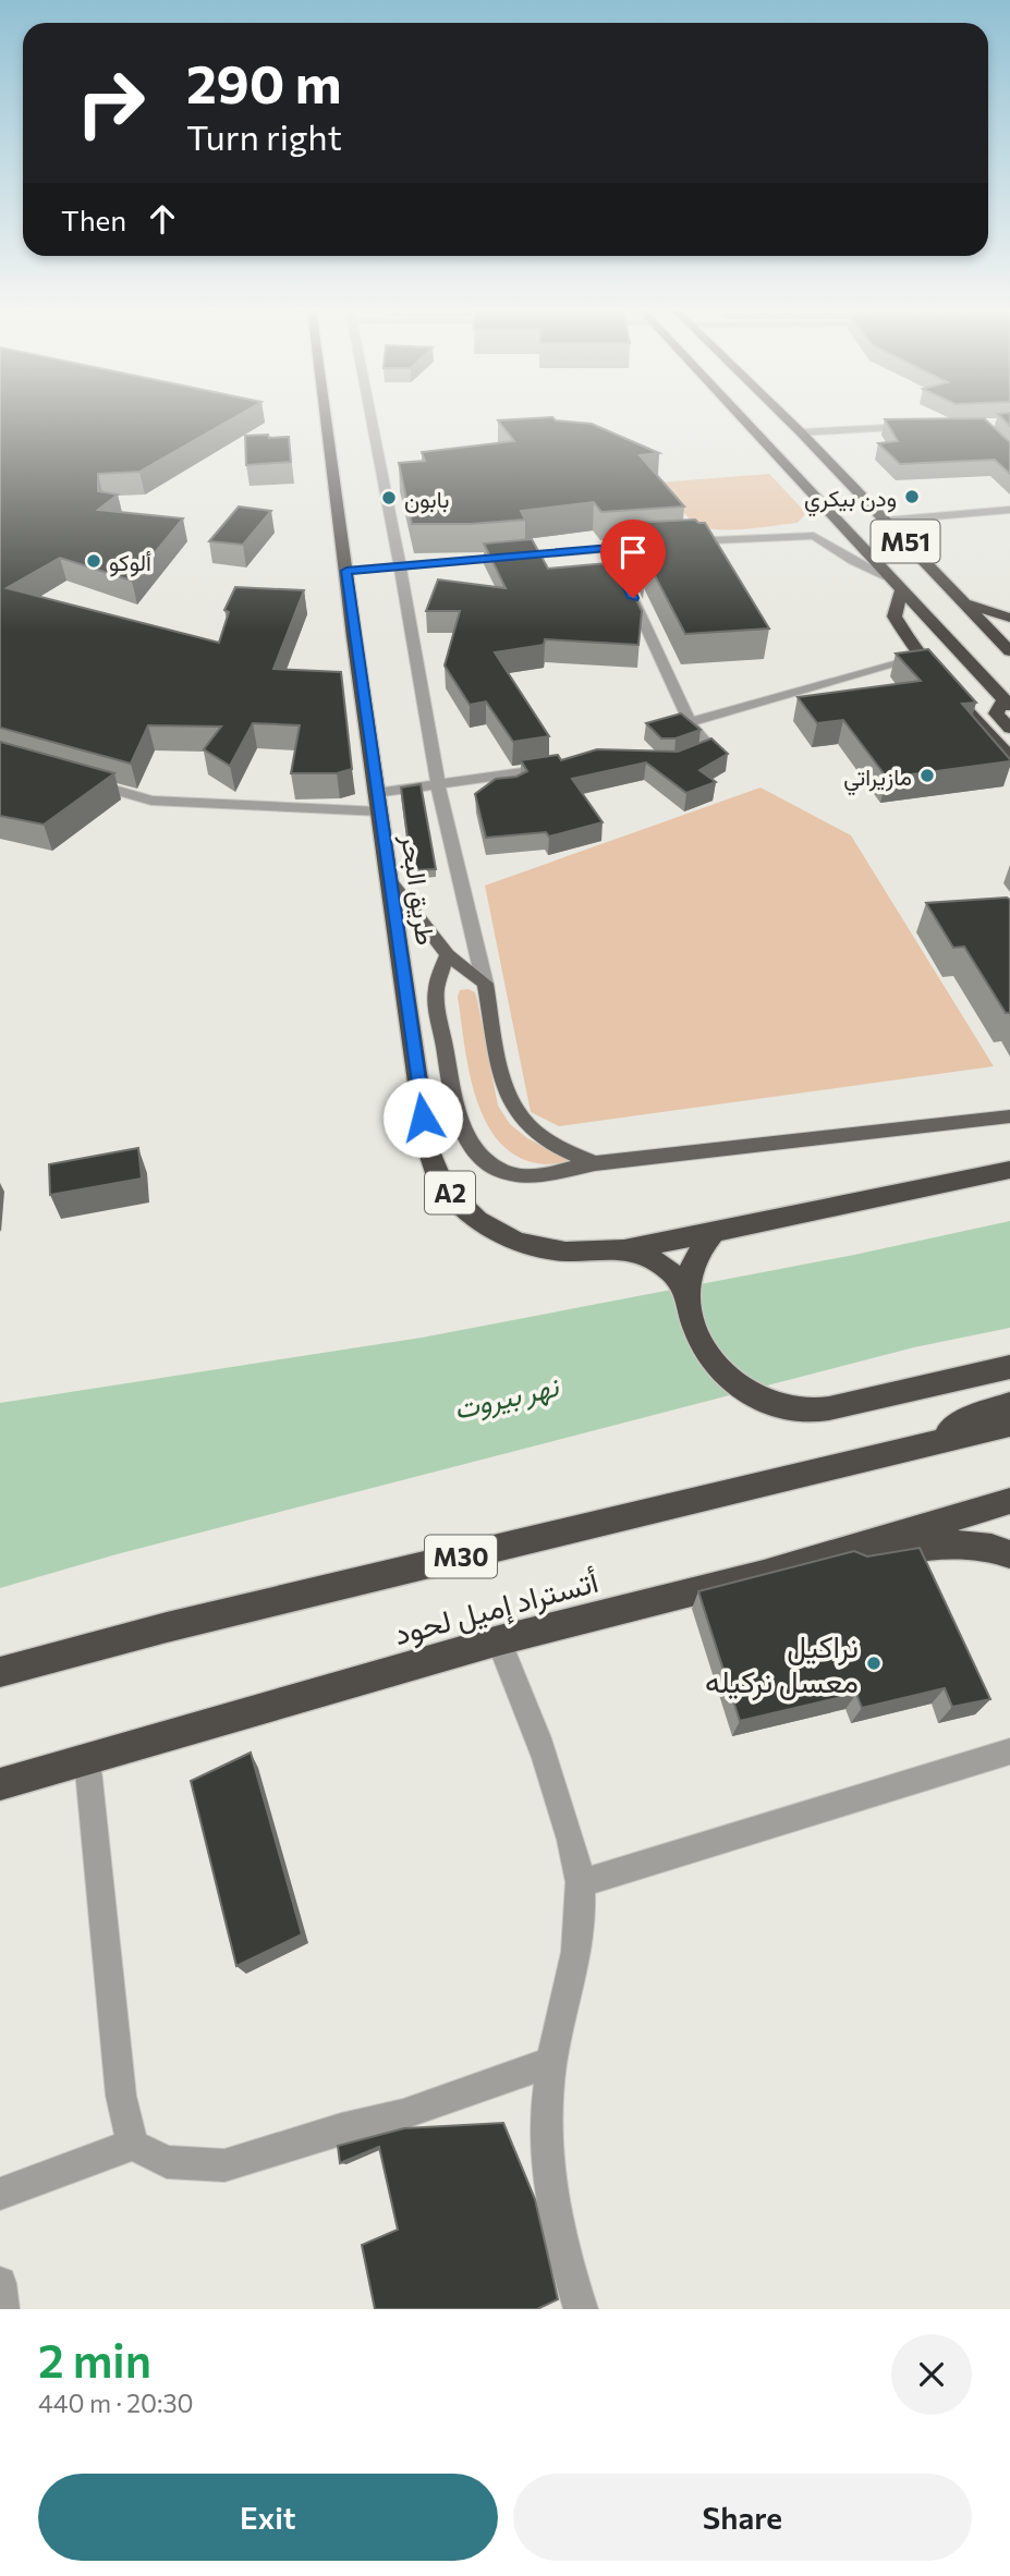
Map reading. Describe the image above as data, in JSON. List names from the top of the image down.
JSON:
{
  "streets": {
    "highway": [
      "M51",
      "طريق البحر",
      "A2",
      "M30",
      "أتستراد إميل لحود"
    ]
  },
  "crossings": [
    ["طريق البحر", "A2"]
  ],
  "water": ["نهر بيروت"],
  "places": [
    "ودن بيكري",
    "بابون",
    "ألوكو",
    "مازيراتي",
    "نراكيل معسل نركيله"
  ],
  "page": {
    "turn": ["290 m", "Turn right"],
    "then": "Then",
    "heading": ["2 min", "440 m · 20:30"],
    "buttons": ["Exit", "Share"]
  }
}
